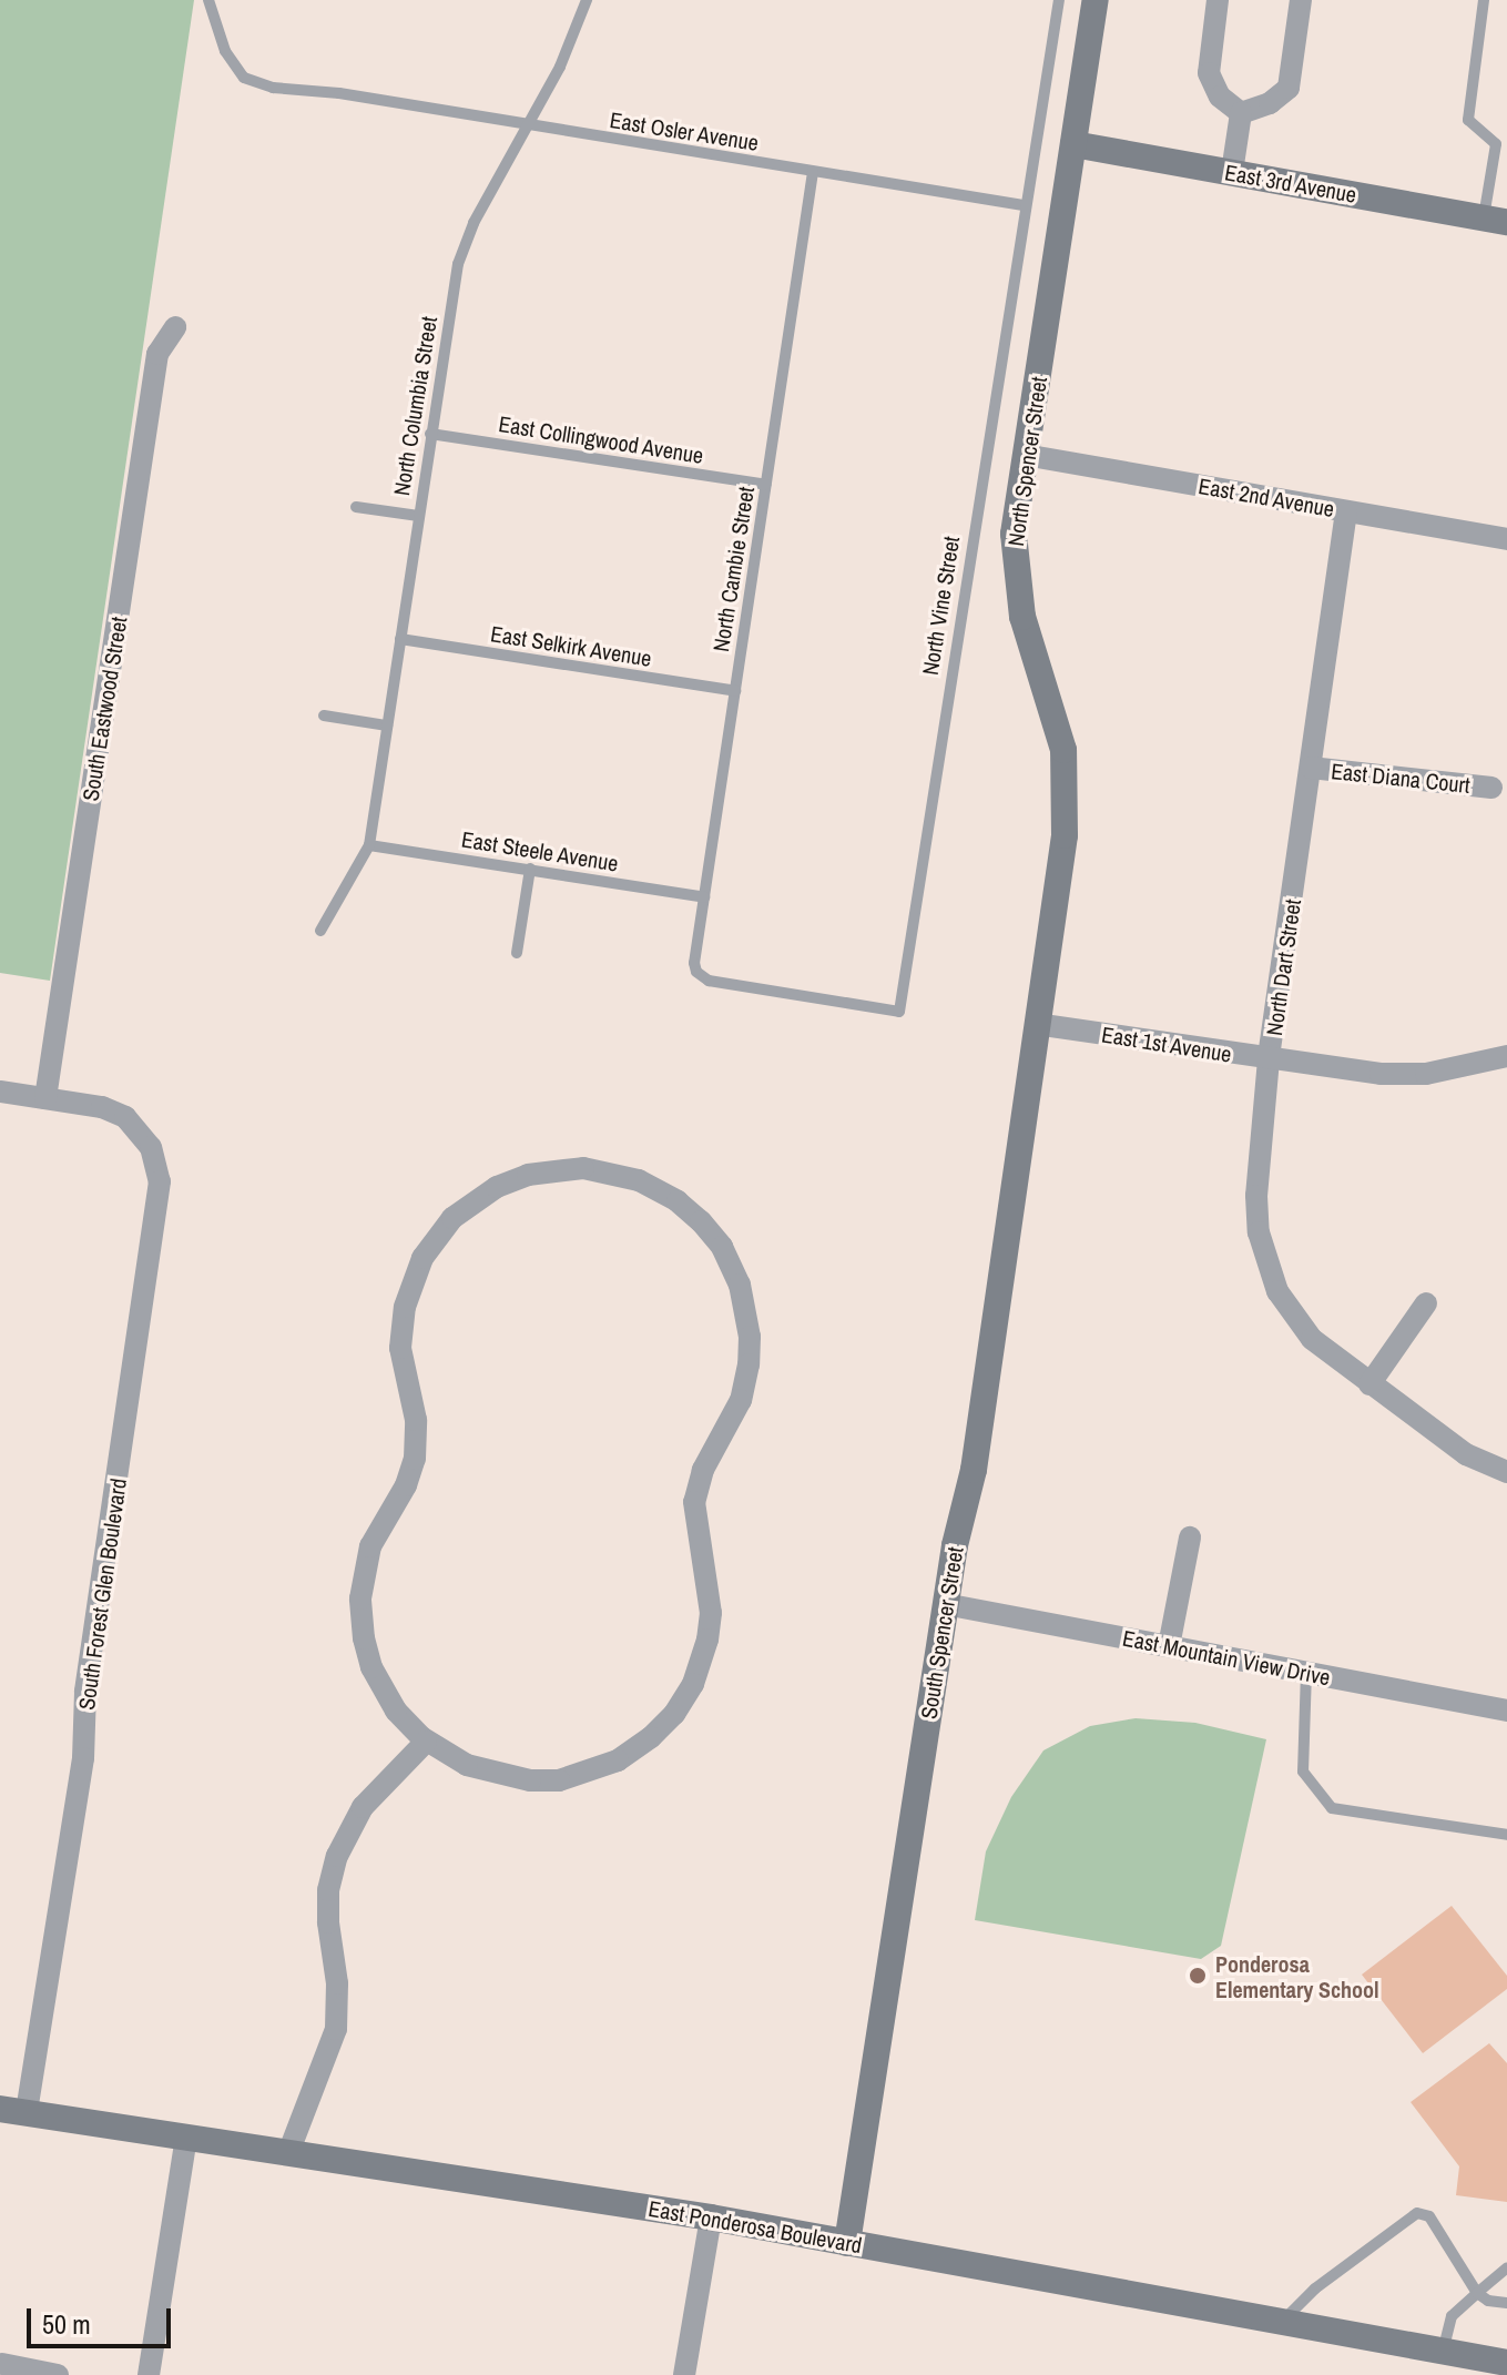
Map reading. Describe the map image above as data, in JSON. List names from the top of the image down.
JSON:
{
  "streets": {
    "street": [
      "East 3rd Avenue",
      "North Spencer Street",
      "East 2nd Avenue",
      "South Eastwood Street",
      "East Diana Court",
      "North Dart Street",
      "East 1st Avenue",
      "South Forest Glen Boulevard",
      "South Spencer Street",
      "East Mountain View Drive",
      "East Ponderosa Boulevard"
    ],
    "lane": [
      "East Osler Avenue",
      "North Columbia Street",
      "East Collingwood Avenue",
      "North Cambie Street",
      "North Vine Street",
      "East Selkirk Avenue",
      "East Steele Avenue"
    ]
  },
  "crossings": [
    ["East Osler Avenue", "North Columbia Street"],
    ["East Osler Avenue", "North Cambie Street"],
    ["East Osler Avenue", "North Vine Street"],
    ["East 3rd Avenue", "North Spencer Street"],
    ["North Columbia Street", "East Collingwood Avenue"],
    ["North Columbia Street", "East Selkirk Avenue"],
    ["North Columbia Street", "East Steele Avenue"],
    ["East Collingwood Avenue", "North Cambie Street"],
    ["North Spencer Street", "East 2nd Avenue"],
    ["North Spencer Street", "East 1st Avenue"],
    ["North Spencer Street", "South Spencer Street"],
    ["East 2nd Avenue", "North Dart Street"],
    ["North Cambie Street", "North Vine Street"],
    ["North Cambie Street", "East Selkirk Avenue"],
    ["North Cambie Street", "East Steele Avenue"],
    ["South Eastwood Street", "South Forest Glen Boulevard"],
    ["East Diana Court", "North Dart Street"],
    ["North Dart Street", "East 1st Avenue"],
    ["East 1st Avenue", "South Spencer Street"],
    ["South Forest Glen Boulevard", "East Ponderosa Boulevard"],
    ["South Spencer Street", "East Mountain View Drive"],
    ["South Spencer Street", "East Ponderosa Boulevard"]
  ],
  "places": ["Ponderosa Elementary School"],
  "scale_bar": "50 m"
}
